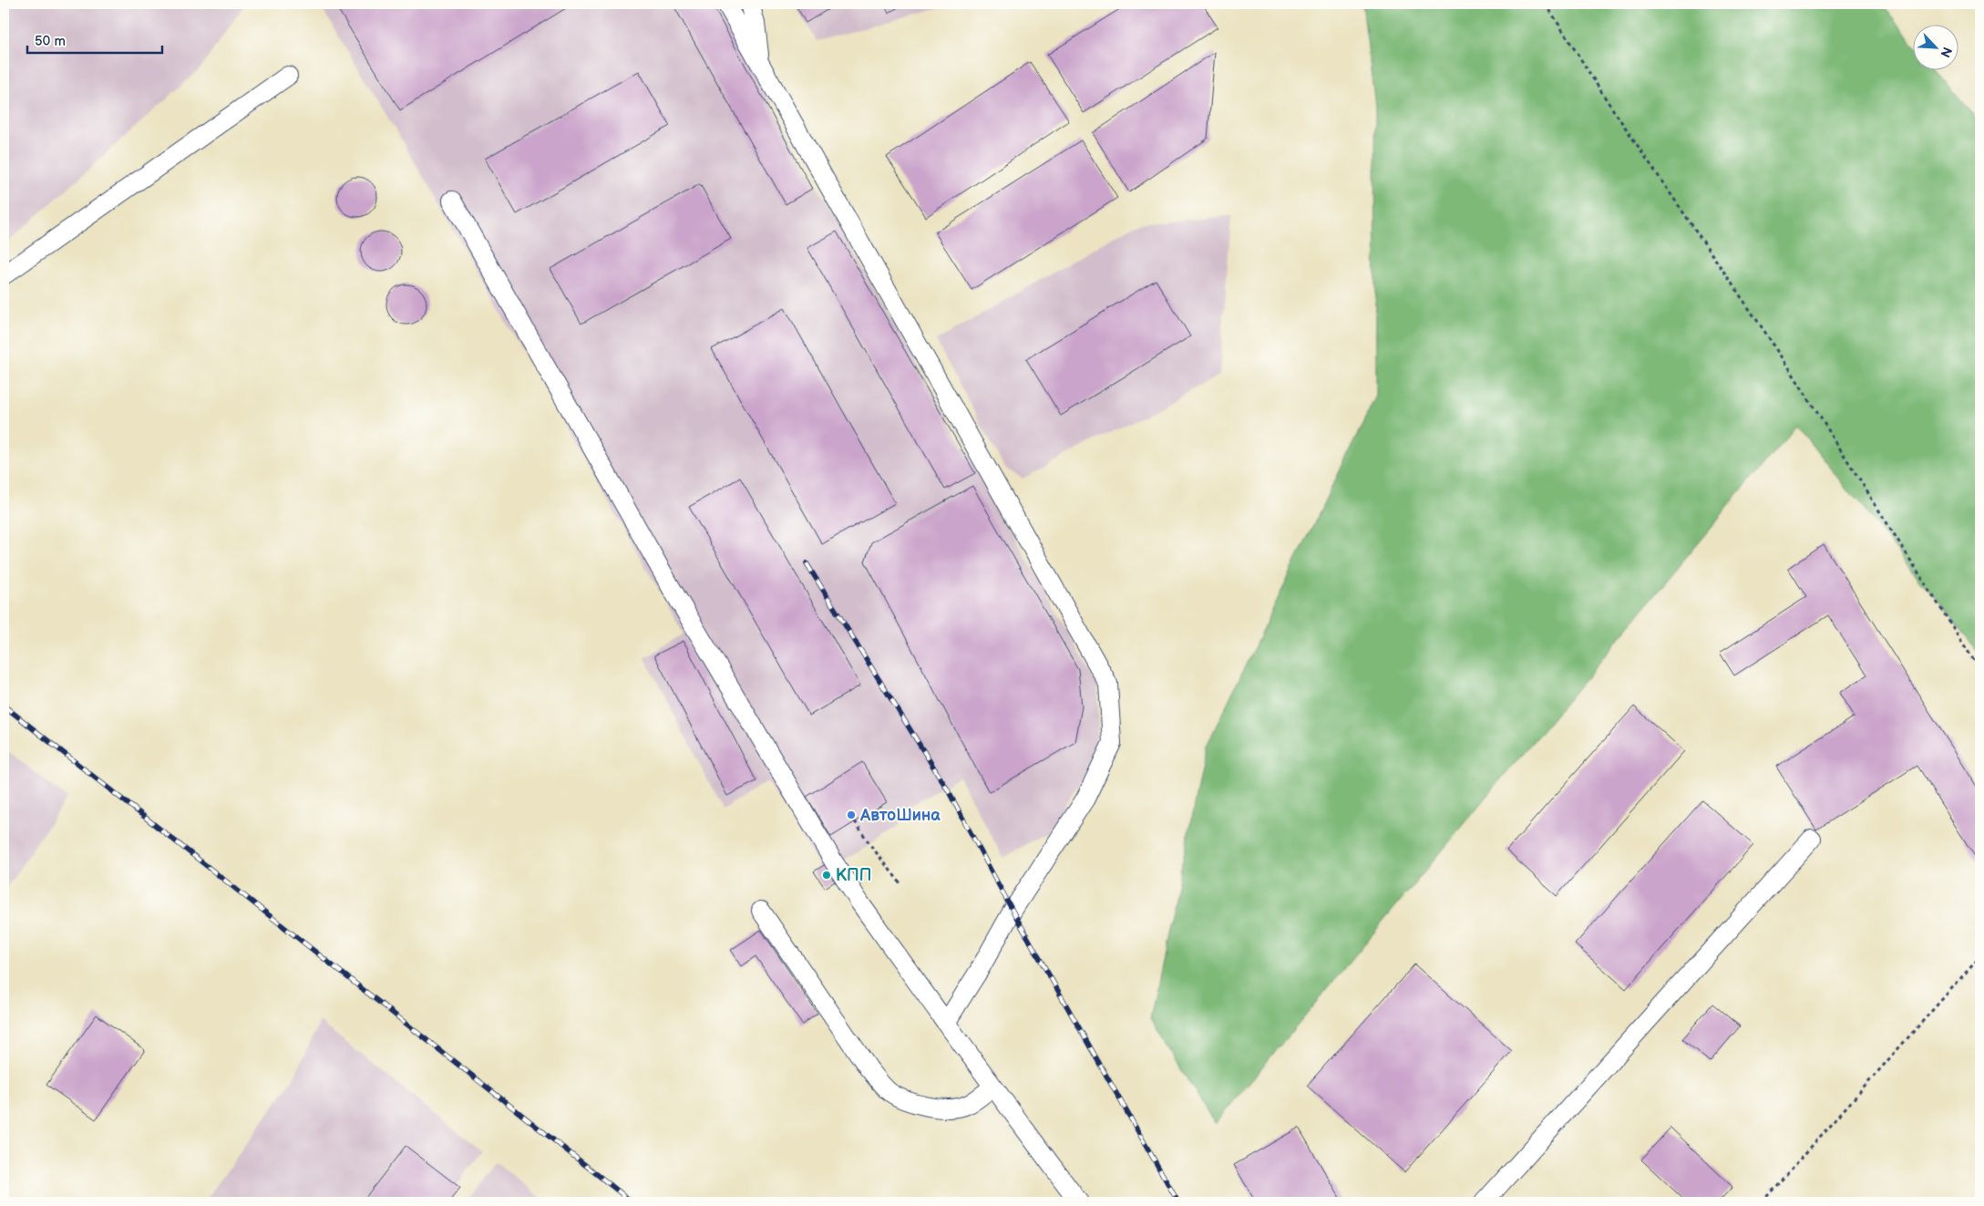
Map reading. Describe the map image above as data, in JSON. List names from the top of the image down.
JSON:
{
  "places": ["АвтоШина", "КПП"],
  "scale_bar": "50 m",
  "north": "bottom right"
}
